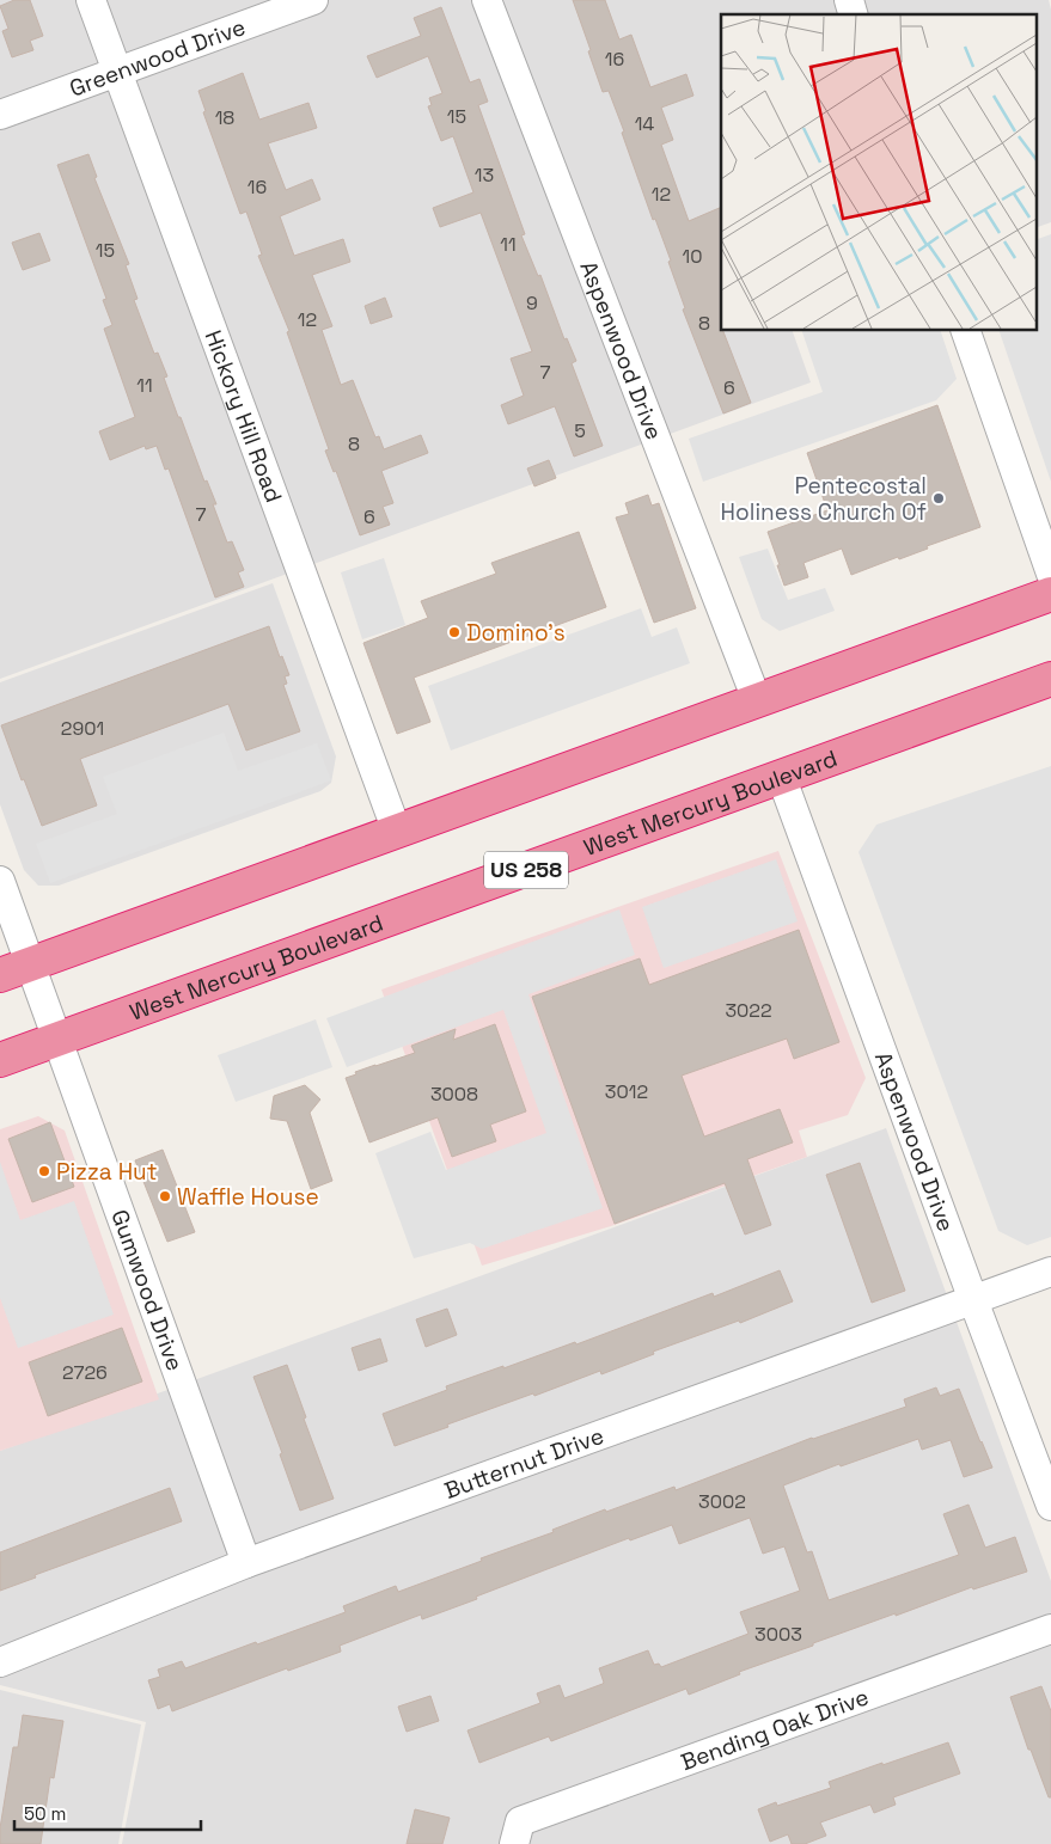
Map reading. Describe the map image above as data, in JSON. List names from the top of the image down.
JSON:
{
  "streets": {
    "highway": ["West Mercury Boulevard", "US 258"],
    "street": [
      "Greenwood Drive",
      "Aspenwood Drive",
      "Hickory Hill Road",
      "Gumwood Drive",
      "Butternut Drive",
      "Bending Oak Drive"
    ]
  },
  "crossings": [
    ["Greenwood Drive", "Hickory Hill Road"],
    ["Aspenwood Drive", "West Mercury Boulevard"],
    ["Aspenwood Drive", "Butternut Drive"],
    ["West Mercury Boulevard", "Gumwood Drive"],
    ["Gumwood Drive", "Butternut Drive"]
  ],
  "places": [
    "Pentecostal Holiness Church Of",
    "Domino's",
    "Pizza Hut",
    "Waffle House"
  ],
  "house_numbers": [
    "16",
    "15",
    "18",
    "14",
    "13",
    "16",
    "12",
    "11",
    "15",
    "10",
    "9",
    "12",
    "8",
    "7",
    "11",
    "6",
    "5",
    "8",
    "7",
    "6",
    "2901",
    "3022",
    "3012",
    "3008",
    "2726",
    "3002",
    "3003"
  ],
  "scale_bar": "50 m"
}
